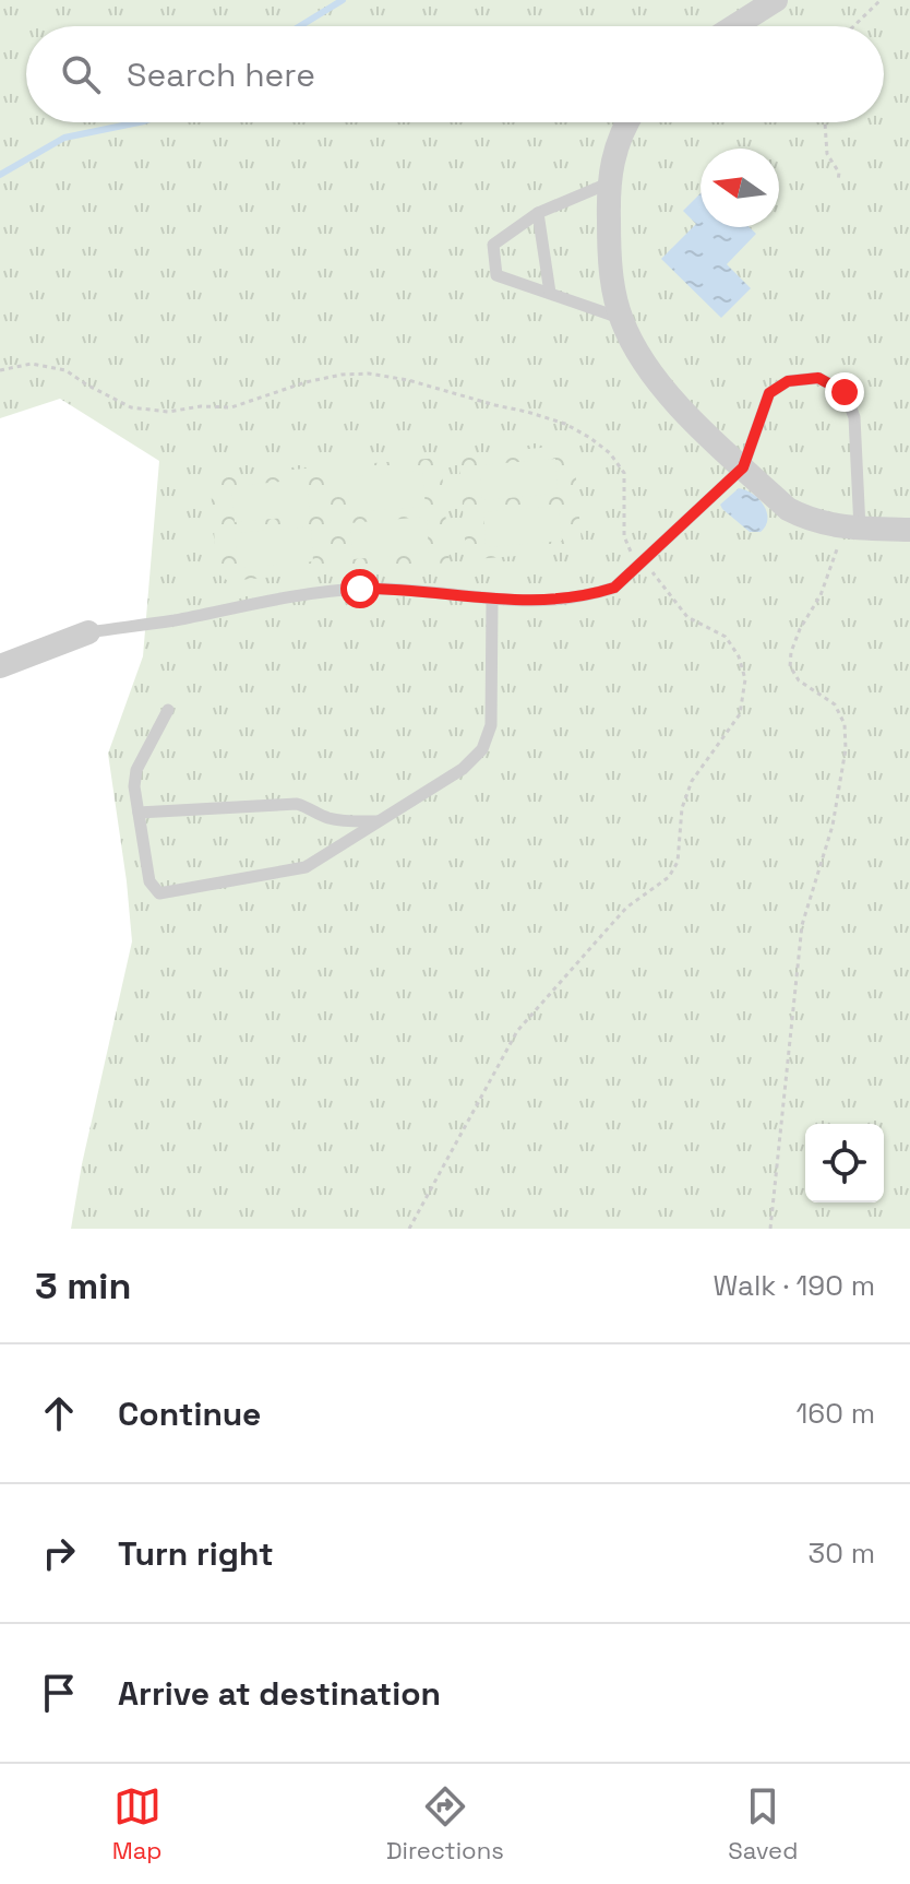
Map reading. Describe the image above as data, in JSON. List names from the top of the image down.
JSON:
{
  "north": "left",
  "page": {
    "search": "Search here",
    "heading": ["3 min", "Walk · 190 m"],
    "list": [
      ["Continue", "160 m"],
      ["Turn right", "30 m"],
      "Arrive at destination"
    ],
    "nav": ["Map", "Directions", "Saved"]
  }
}
